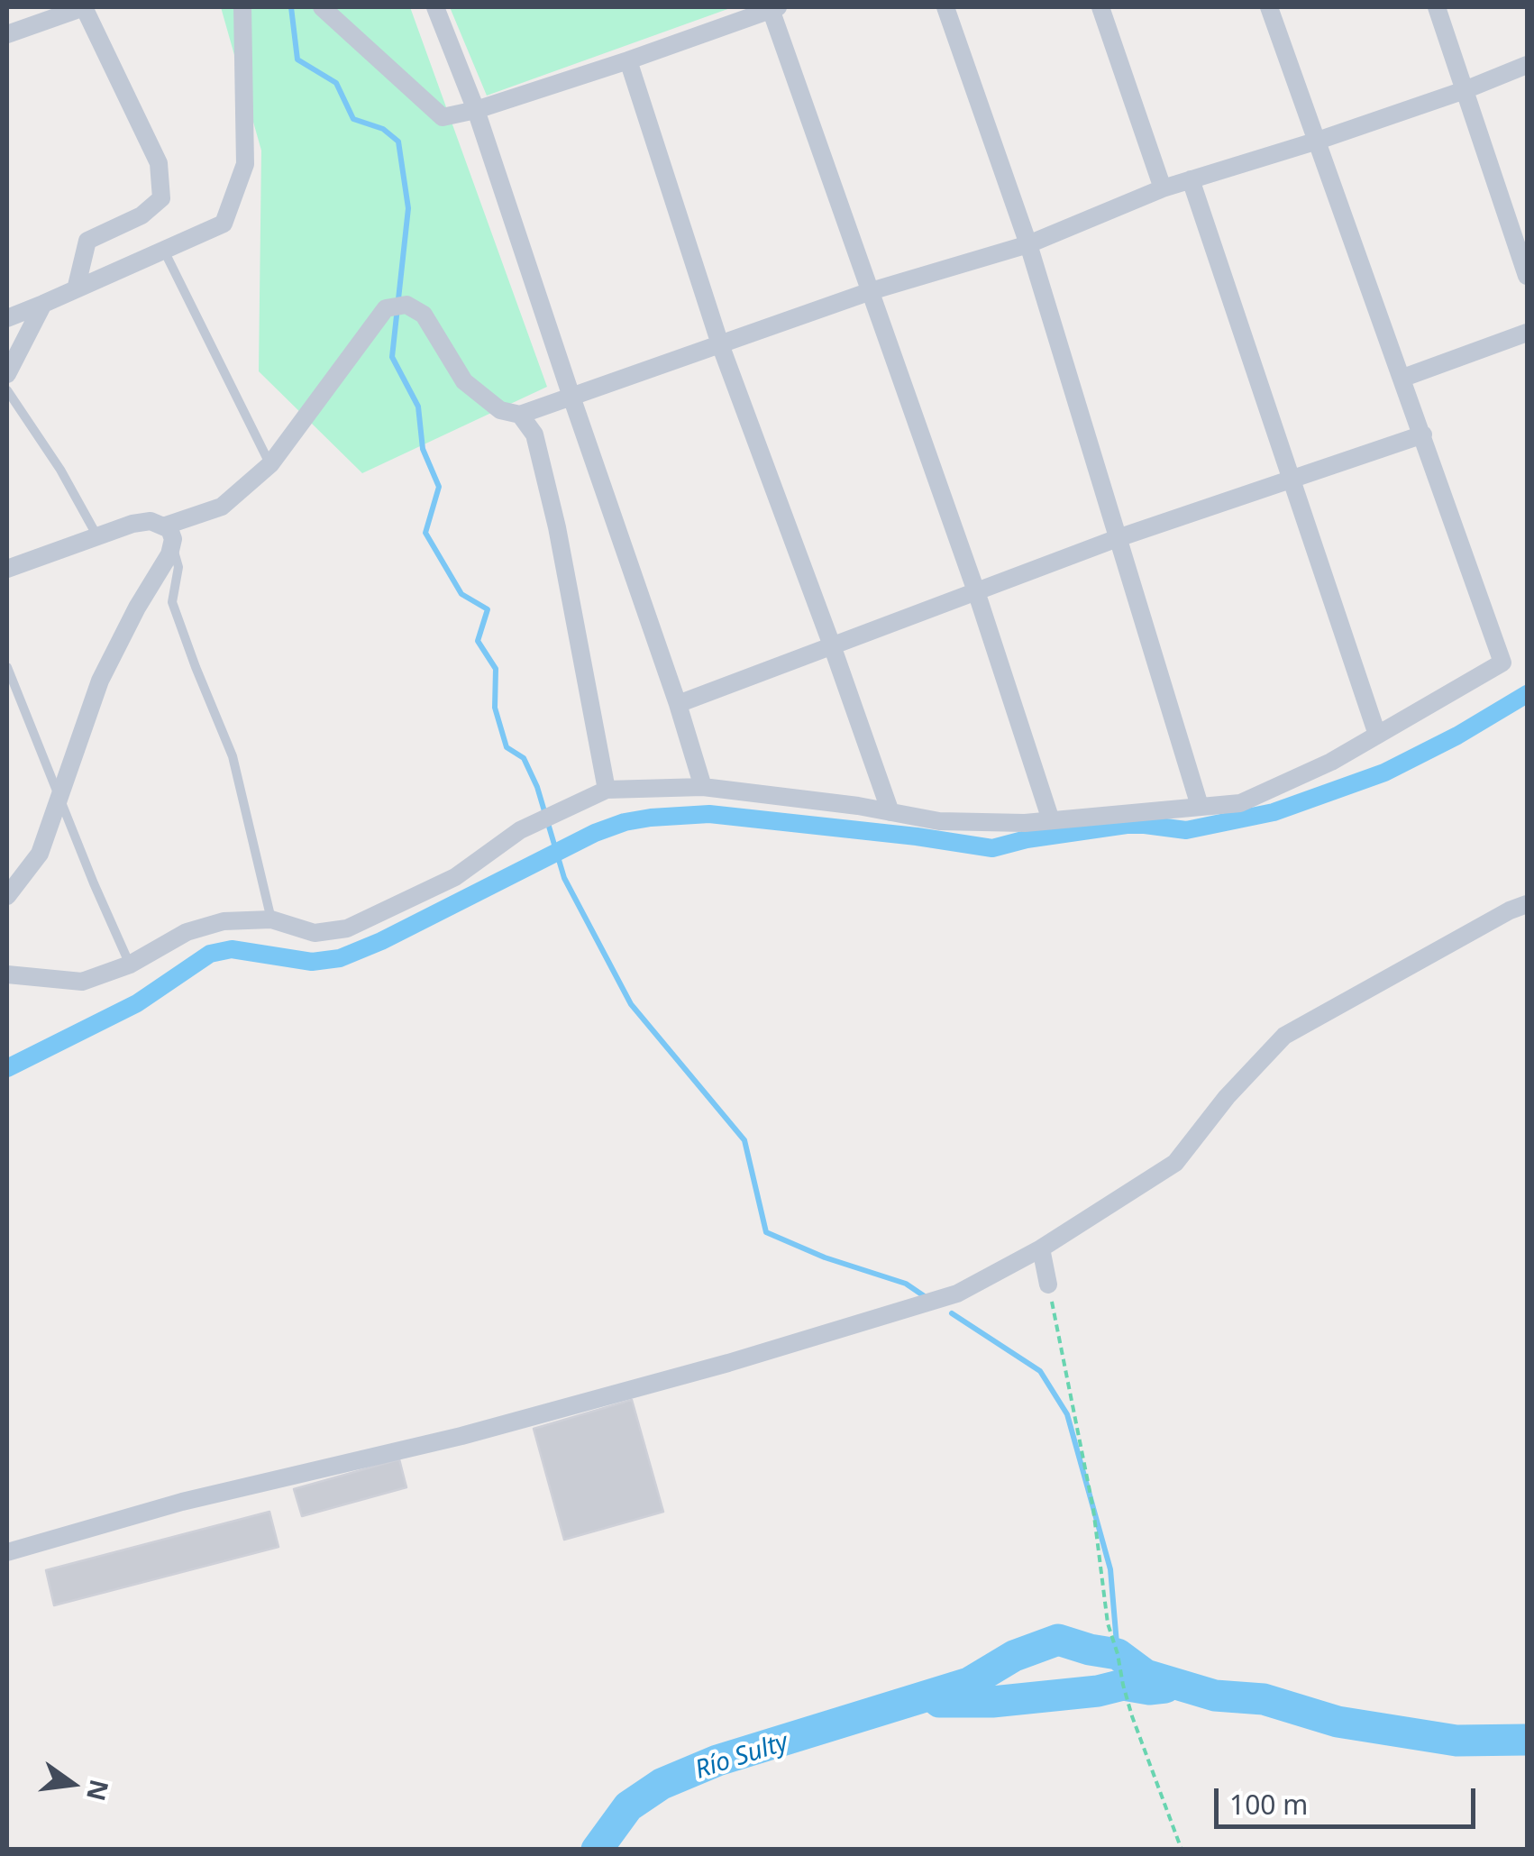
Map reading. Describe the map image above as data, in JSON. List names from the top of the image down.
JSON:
{
  "water": ["Río Sulty"],
  "scale_bar": "100 m",
  "north": "right"
}
